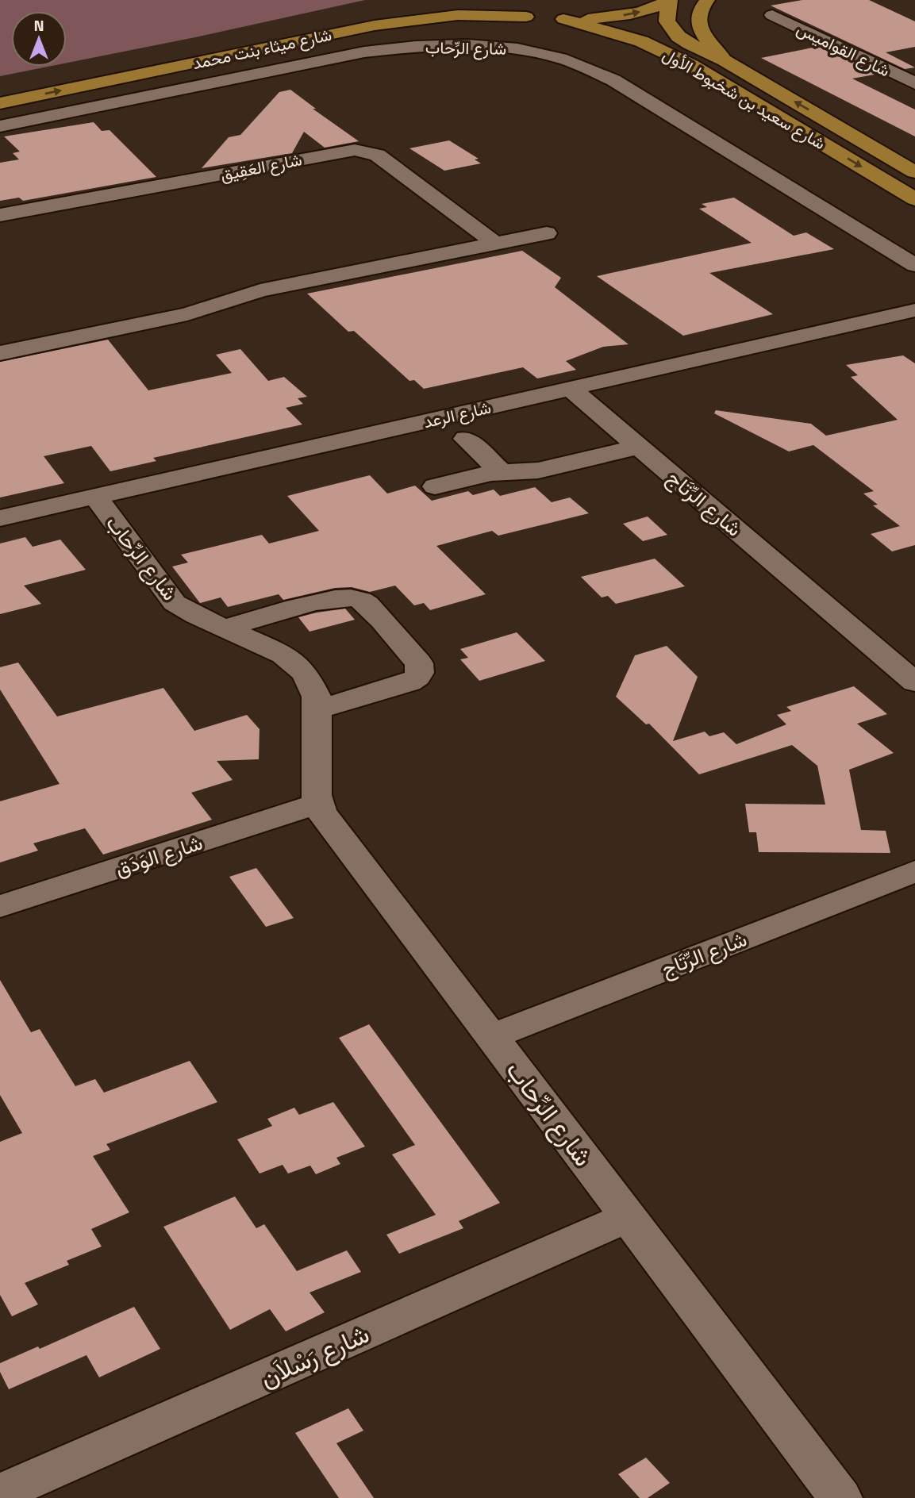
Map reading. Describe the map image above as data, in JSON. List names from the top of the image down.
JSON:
{
  "streets": {
    "main road": ["شارع ميثاء بنت محمد", "شارع سعيد بن شخبوط الأول"],
    "street": [
      "شارع الرِّحاب",
      "شارع القواميس",
      "شارع العَقِيق",
      "شارع الرعد",
      "شارع الرِّتَاج",
      "شارع الوَدَق",
      "شارع رَسْلاَن"
    ]
  },
  "crossings": [
    ["شارع الرِّحاب", "شارع الرعد"],
    ["شارع الرِّحاب", "شارع الرِّتَاج"],
    ["شارع الرِّحاب", "شارع الوَدَق"],
    ["شارع الرِّحاب", "شارع رَسْلاَن"],
    ["شارع الرعد", "شارع الرِّتَاج"]
  ],
  "north": "top"
}
